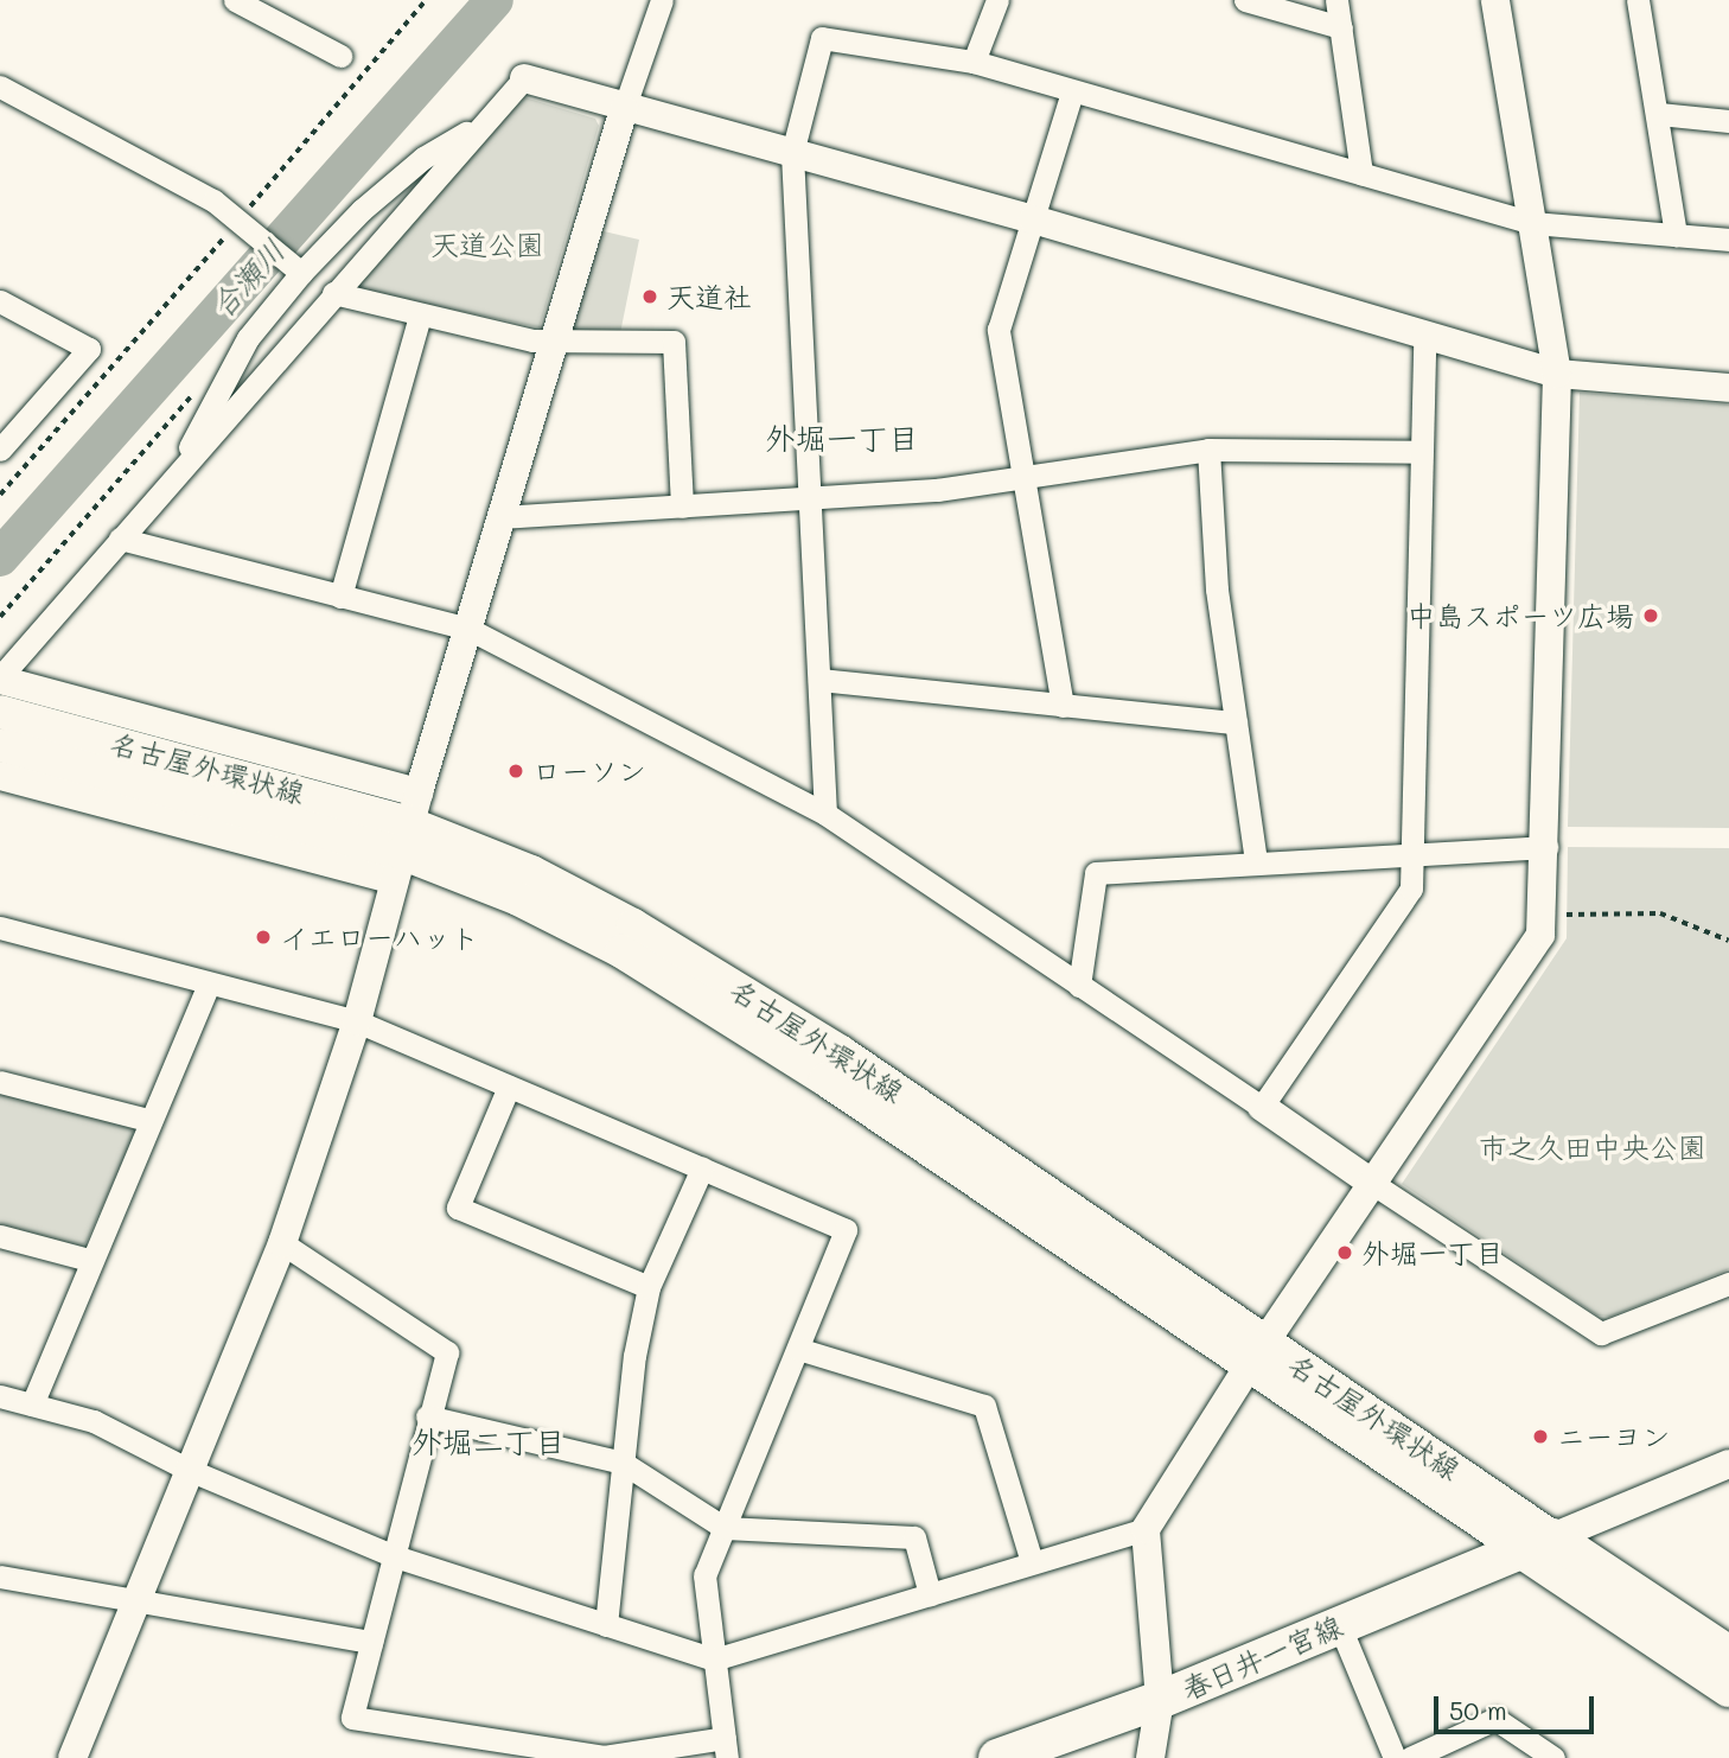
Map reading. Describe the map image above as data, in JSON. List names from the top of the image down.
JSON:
{
  "streets": {
    "main road": ["名古屋外環状線", "春日井一宮線"]
  },
  "crossings": [
    ["名古屋外環状線", "春日井一宮線"]
  ],
  "districts": ["外堀一丁目", "外堀二丁目"],
  "water": ["合瀬川"],
  "parks": ["天道公園", "市之久田中央公園"],
  "places": [
    "天道社",
    "中島スポーツ広場",
    "ローソン",
    "イエローハット",
    "外堀一丁目",
    "ニーヨン"
  ],
  "scale_bar": "50 m"
}
